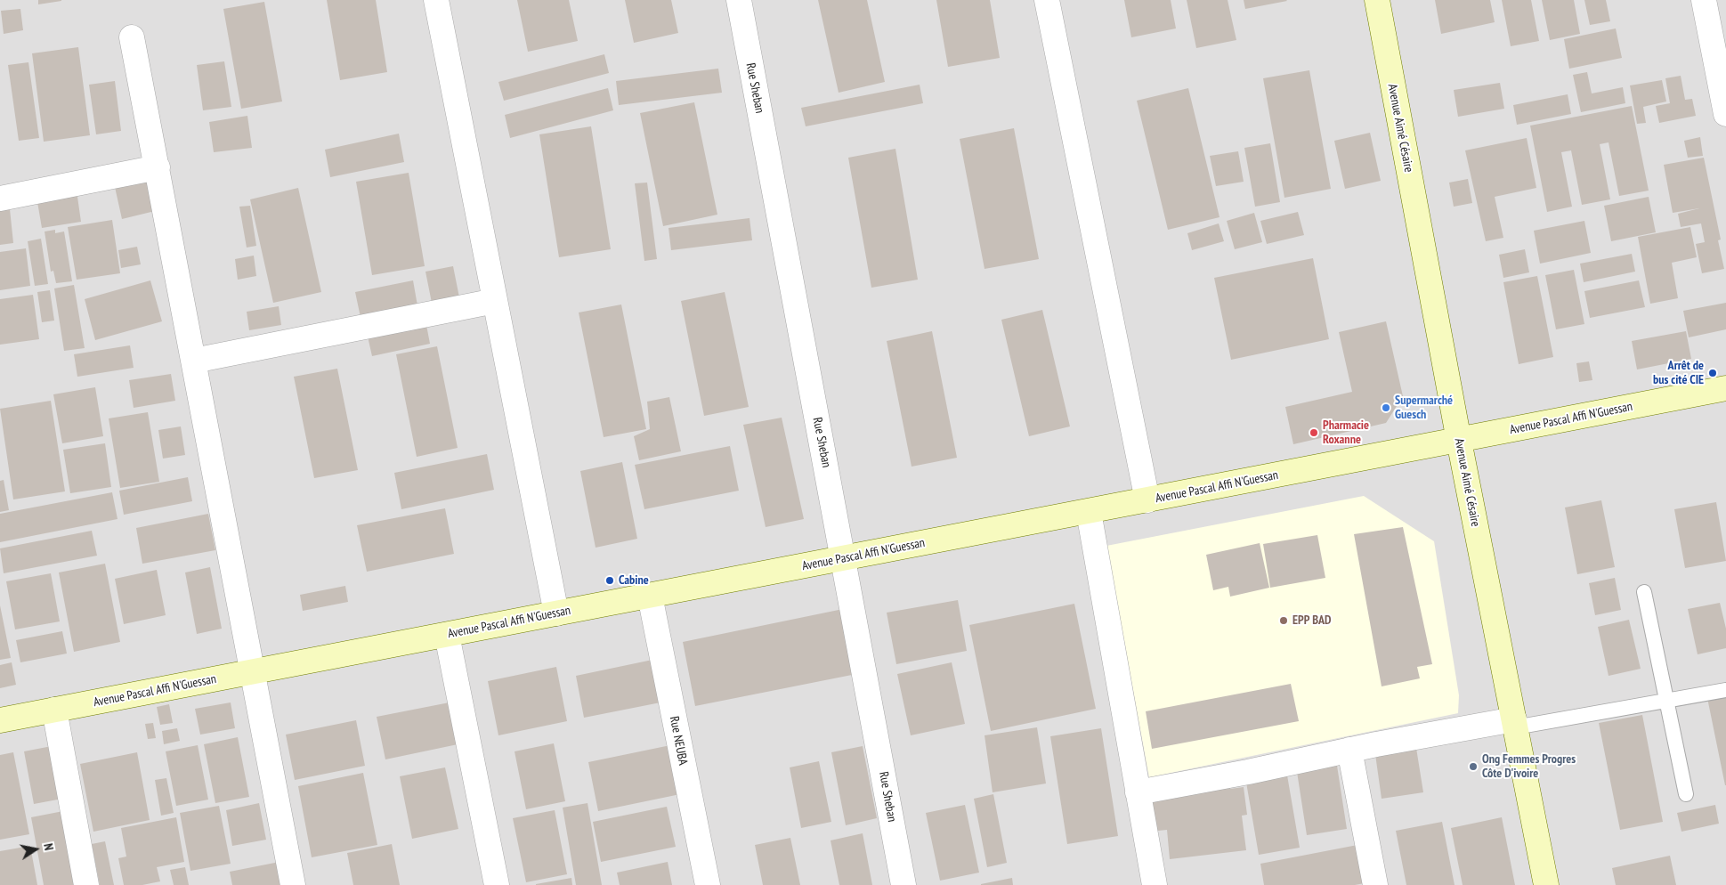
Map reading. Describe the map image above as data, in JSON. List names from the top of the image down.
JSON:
{
  "streets": {
    "street": [
      "Rue Sheban",
      "Avenue Aimé Césaire",
      "Avenue Pascal Affi N'Guessan",
      "Rue NEUBA"
    ]
  },
  "crossings": [
    ["Rue Sheban", "Avenue Pascal Affi N'Guessan"],
    ["Avenue Aimé Césaire", "Avenue Pascal Affi N'Guessan"],
    ["Avenue Pascal Affi N'Guessan", "Rue NEUBA"]
  ],
  "places": [
    "Arrêt de bus cité CIE",
    "Supermarché Guesch",
    "Pharmacie Roxanne",
    "Cabine",
    "EPP BAD",
    "Ong Femmes Progres Côte D'ivoire"
  ],
  "north": "right"
}
